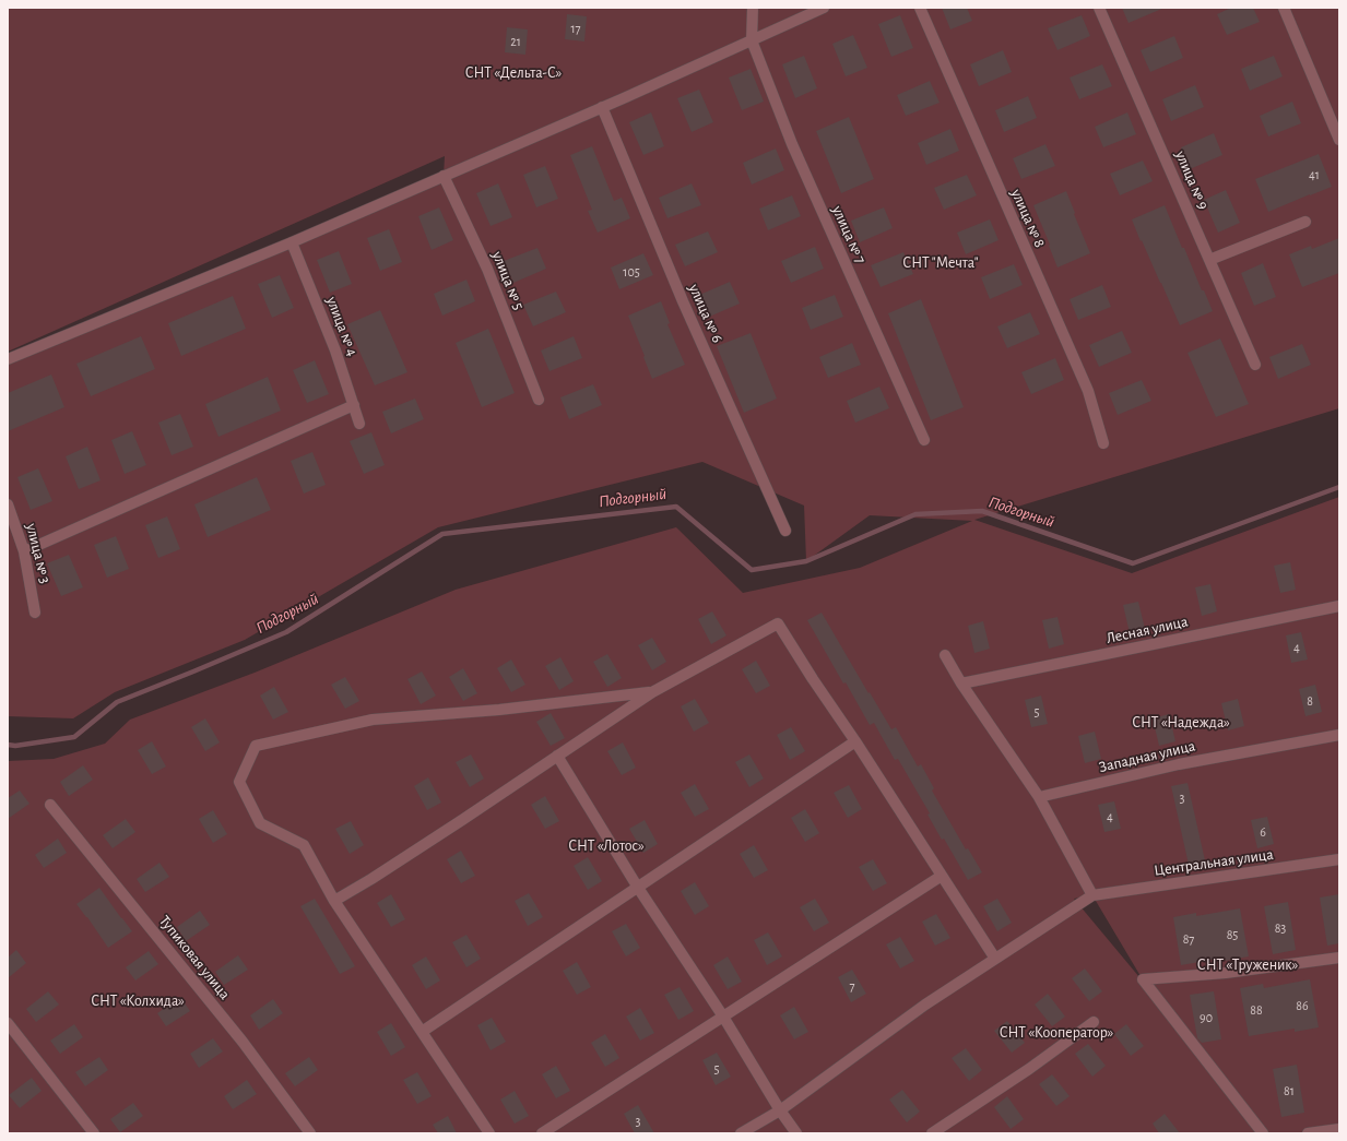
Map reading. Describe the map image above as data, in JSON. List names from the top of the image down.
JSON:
{
  "streets": {
    "street": [
      "улица № 9",
      "улица № 8",
      "улица № 7",
      "улица № 5",
      "улица № 6",
      "улица № 4",
      "улица № 3",
      "Лесная улица",
      "Западная улица",
      "Центральная улица",
      "Тупиковая улица"
    ]
  },
  "water": ["Подгорный"],
  "parks": [
    "СНТ «Дельта-С»",
    "СНТ \"Мечта\"",
    "СНТ «Надежда»",
    "СНТ «Лотос»",
    "СНТ «Труженик»",
    "СНТ «Колхида»",
    "СНТ «Кооператор»"
  ],
  "house_numbers": [
    "17",
    "21",
    "41",
    "105",
    "4",
    "8",
    "5",
    "3",
    "4",
    "6",
    "83",
    "85",
    "87",
    "7",
    "86",
    "88",
    "90",
    "5",
    "81",
    "3"
  ]
}
